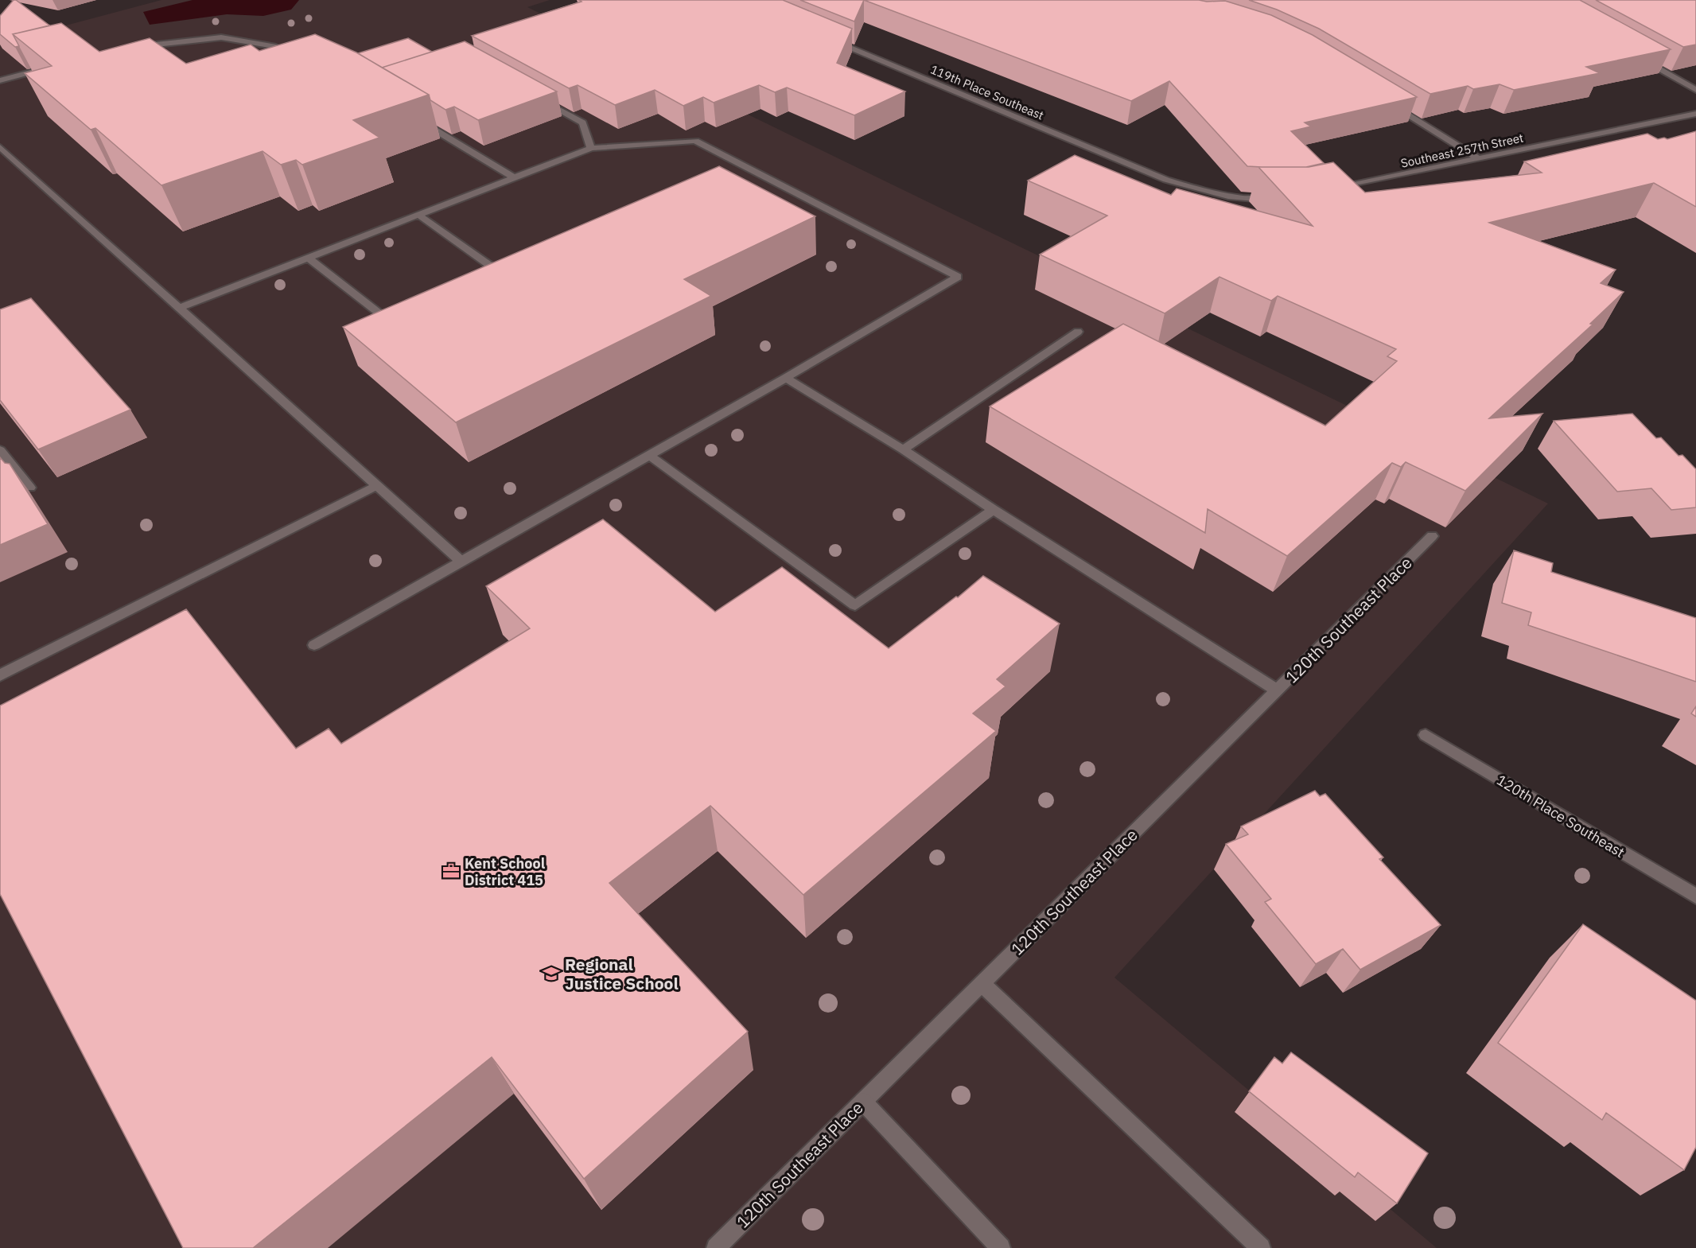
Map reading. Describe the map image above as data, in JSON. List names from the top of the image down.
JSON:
{
  "streets": {
    "street": [
      "119th Place Southeast",
      "Southeast 257th Street",
      "120th Southeast Place",
      "120th Place Southeast"
    ]
  },
  "places": {
    "office": ["Kent School District 415"],
    "school or university": ["Regional Justice School"]
  }
}
